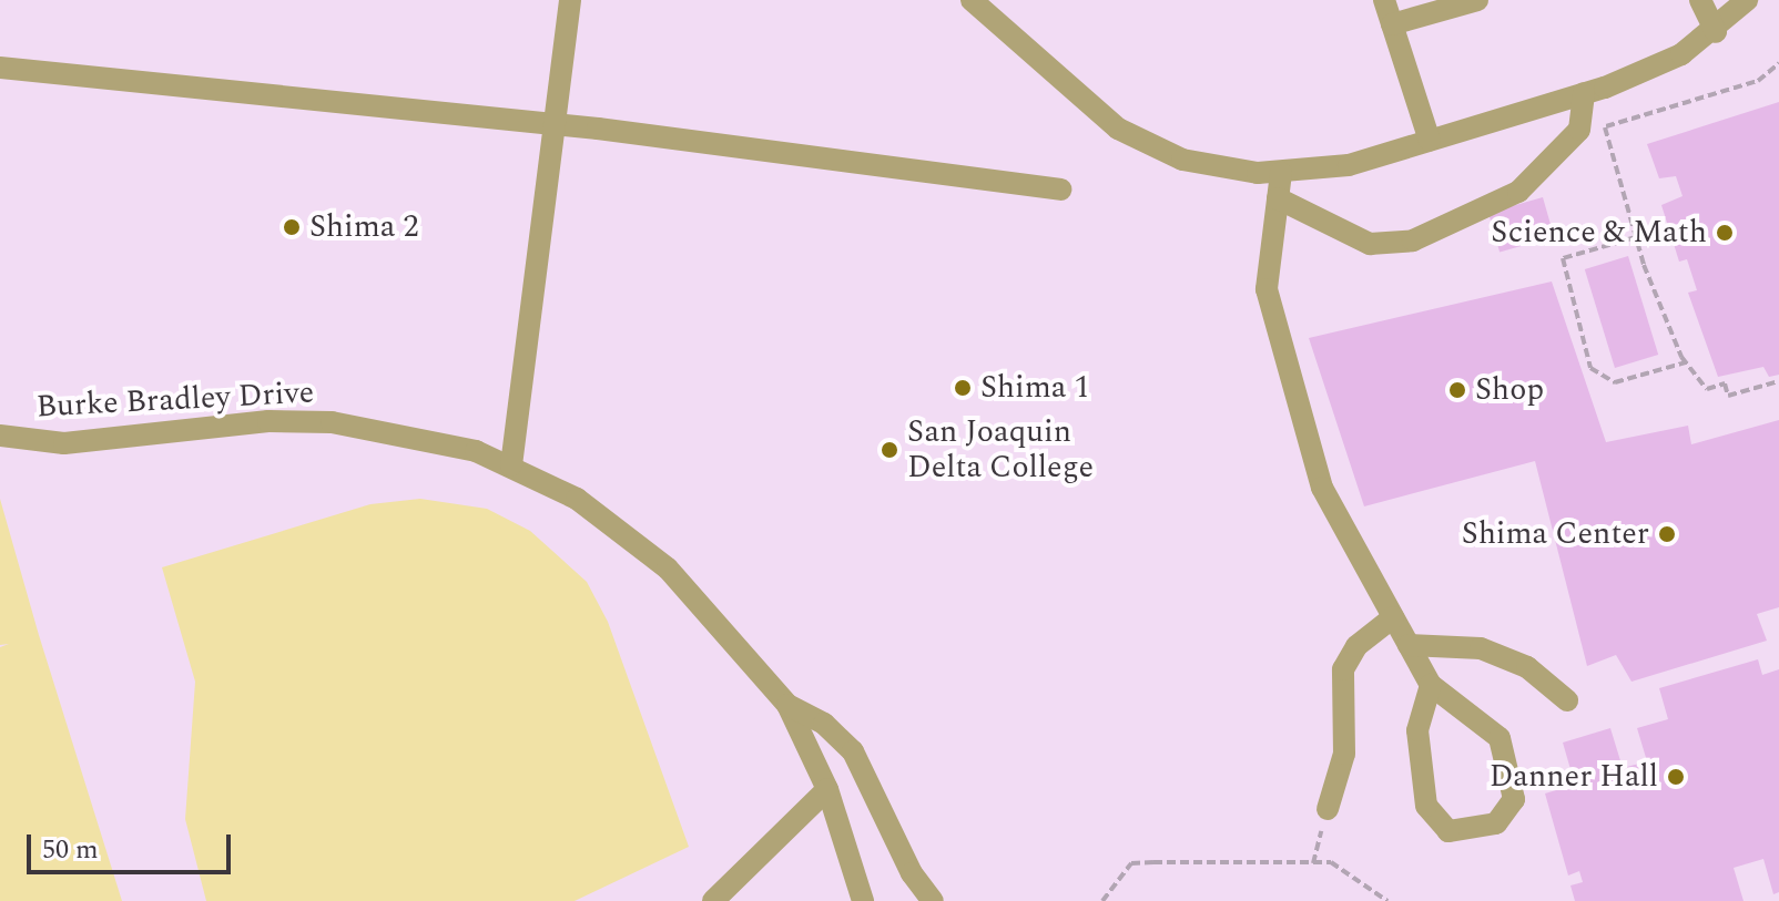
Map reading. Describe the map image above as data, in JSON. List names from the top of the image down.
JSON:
{
  "streets": {
    "street": ["Burke Bradley Drive"]
  },
  "places": [
    "Shima 2",
    "Science & Math",
    "Shima 1",
    "Shop",
    "San Joaquin Delta College",
    "Shima Center",
    "Danner Hall"
  ],
  "scale_bar": "50 m"
}
